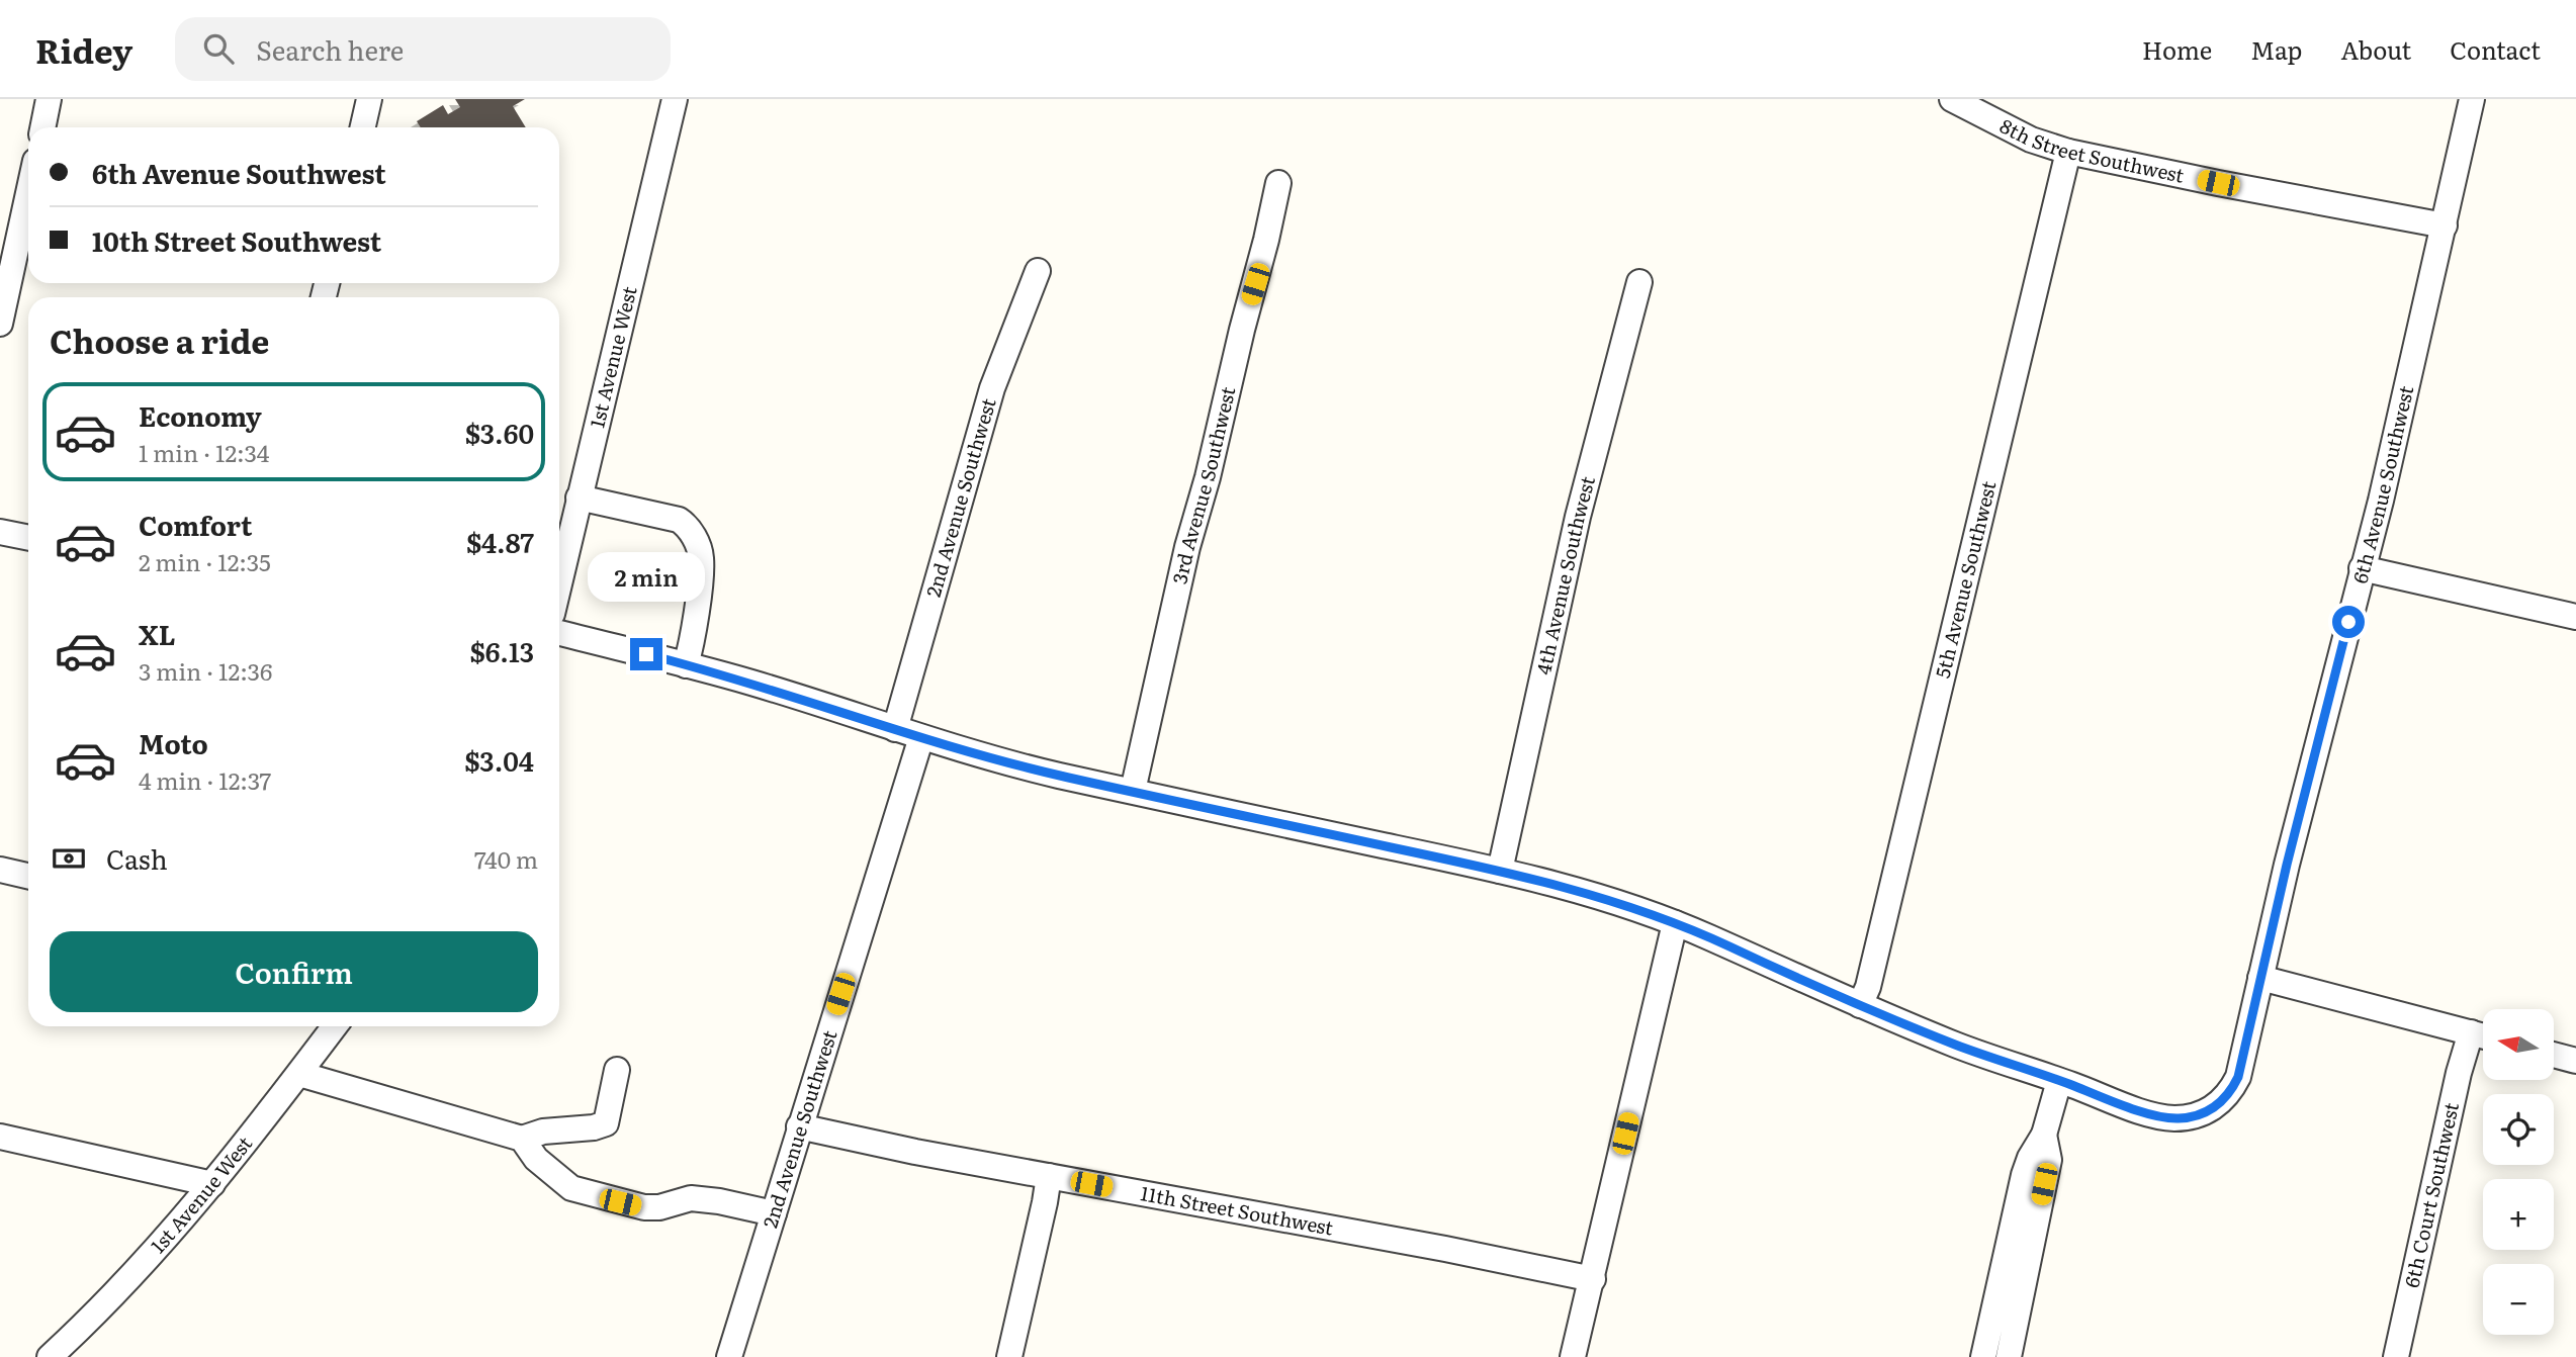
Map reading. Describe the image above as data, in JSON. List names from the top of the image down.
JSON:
{
  "streets": {
    "street": [
      "8th Street Southwest",
      "1st Avenue West",
      "6th Avenue Southwest",
      "3rd Avenue Southwest",
      "2nd Avenue Southwest",
      "4th Avenue Southwest",
      "5th Avenue Southwest",
      "6th Court Southwest",
      "11th Street Southwest"
    ]
  },
  "crossings": [
    ["8th Street Southwest", "6th Avenue Southwest"],
    ["8th Street Southwest", "5th Avenue Southwest"],
    ["2nd Avenue Southwest", "11th Street Southwest"]
  ],
  "north": "left",
  "page": {
    "header": "Ridey",
    "search": "Search here",
    "nav": [
      "Home",
      "Map",
      "About",
      "Contact"
    ],
    "banner": ["6th Avenue Southwest", "10th Street Southwest"],
    "heading": "Choose a ride",
    "list": [
      {
        "name": "Economy",
        "note": "1 min · 12:34",
        "value": "$3.60"
      },
      {
        "name": "Comfort",
        "note": "2 min · 12:35",
        "value": "$4.87"
      },
      {
        "name": "XL",
        "note": "3 min · 12:36",
        "value": "$6.13"
      },
      {
        "name": "Moto",
        "note": "4 min · 12:37",
        "value": "$3.04"
      }
    ],
    "bubble": "2 min",
    "pay": ["Cash", "740 m"],
    "buttons": "Confirm",
    "map_buttons": ["+", "−"]
  }
}
